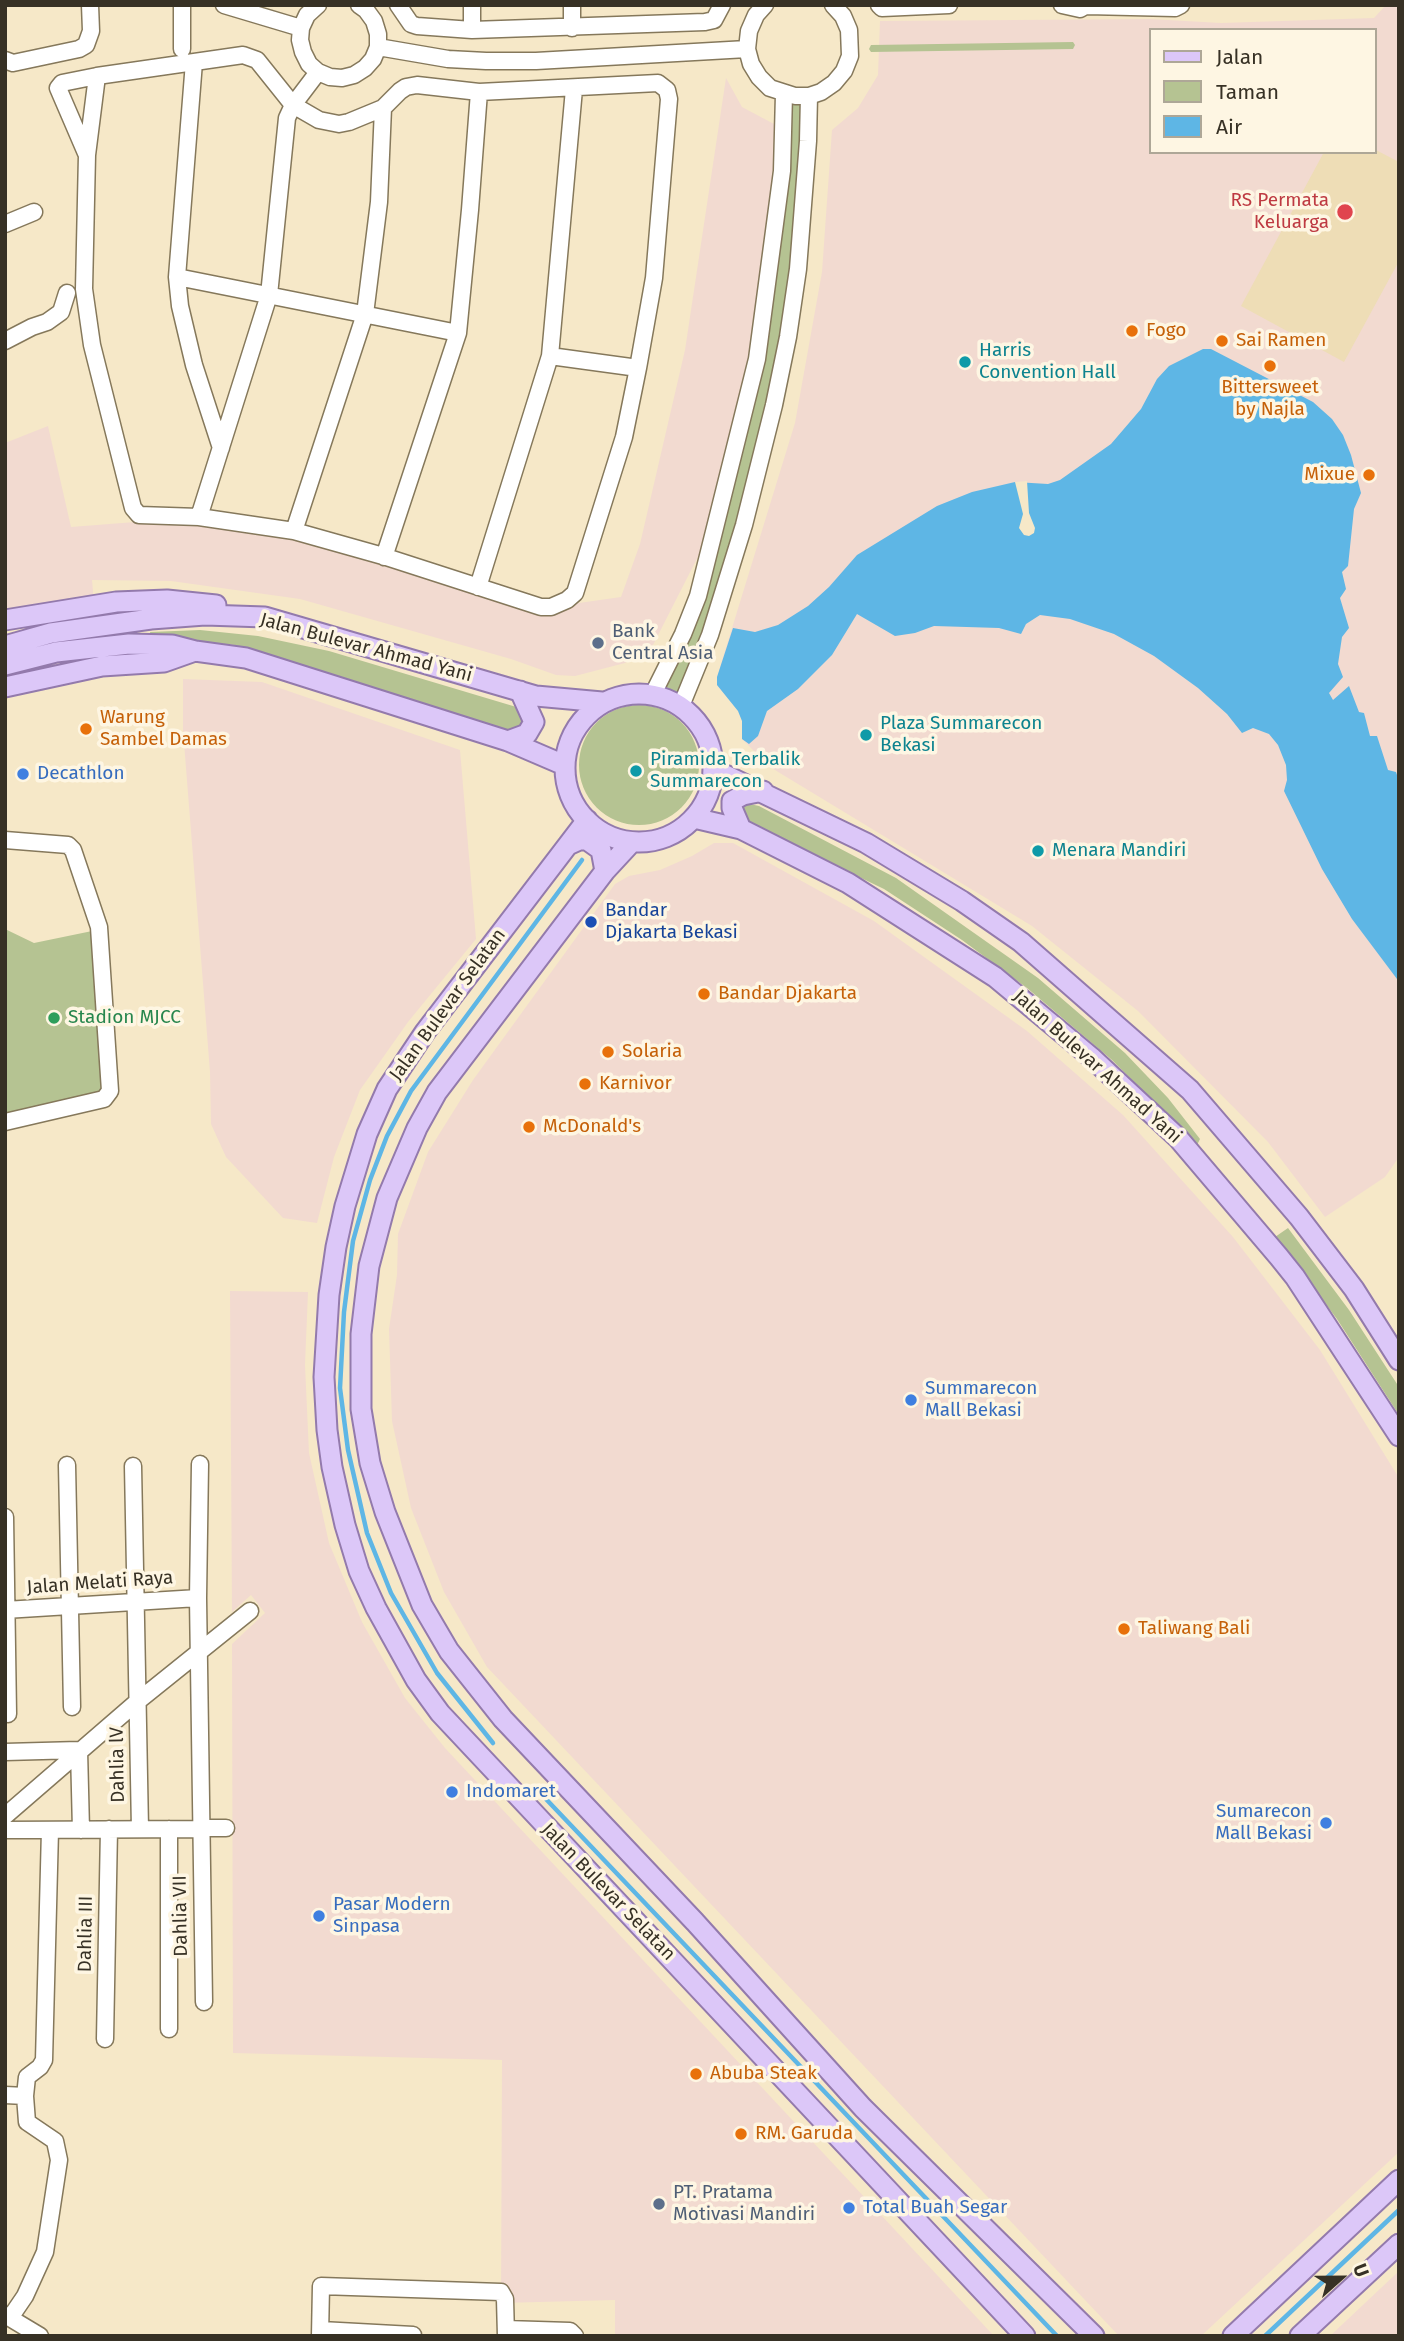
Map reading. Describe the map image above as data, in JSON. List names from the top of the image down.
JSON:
{
  "streets": {
    "main road": ["Jalan Bulevar Ahmad Yani", "Jalan Bulevar Selatan"],
    "street": [
      "Jalan Melati Raya",
      "Dahlia lV",
      "Dahlia VII",
      "Dahlia III"
    ]
  },
  "crossings": [
    ["Jalan Bulevar Ahmad Yani", "Jalan Bulevar Selatan"],
    ["Jalan Melati Raya", "Dahlia lV"],
    ["Jalan Melati Raya", "Dahlia VII"]
  ],
  "places": [
    "RS Permata Keluarga",
    "Fogo",
    "Sai Ramen",
    "Harris Convention Hall",
    "Bittersweet by Najla",
    "Mixue",
    "Bank Central Asia",
    "Warung Sambel Damas",
    "Plaza Summarecon Bekasi",
    "Piramida Terbalik Summarecon",
    "Decathlon",
    "Menara Mandiri",
    "Bandar Djakarta Bekasi",
    "Bandar Djakarta",
    "Stadion MJCC",
    "Solaria",
    "Karnivor",
    "McDonald's",
    "Summarecon Mall Bekasi",
    "Taliwang Bali",
    "Indomaret",
    "Sumarecon Mall Bekasi",
    "Pasar Modern Sinpasa",
    "Abuba Steak",
    "RM. Garuda",
    "PT. Pratama Motivasi Mandiri",
    "Total Buah Segar"
  ],
  "legend": ["Jalan", "Taman", "Air"],
  "north": "right"
}
